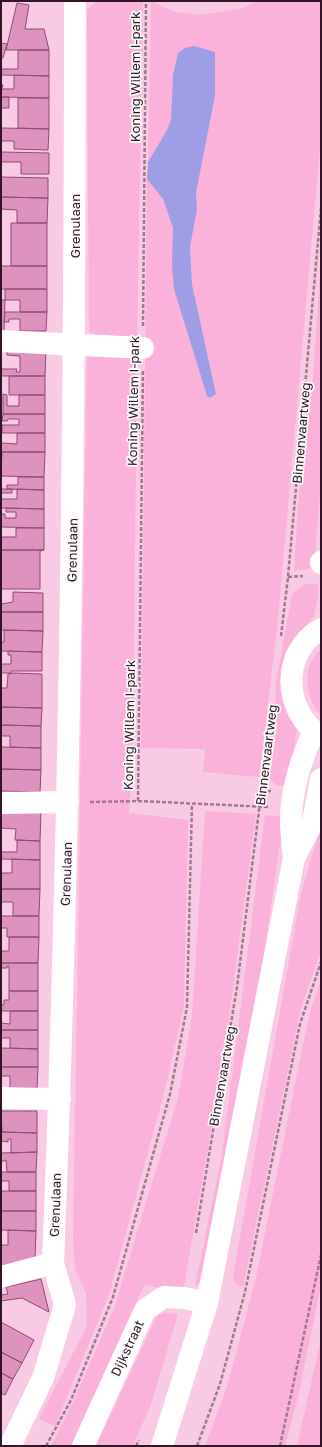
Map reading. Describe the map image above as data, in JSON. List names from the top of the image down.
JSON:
{
  "streets": {
    "street": ["Grenulaan", "Dijkstraat"],
    "path": ["Koning Willem I-park", "Binnenvaartweg"]
  }
}
